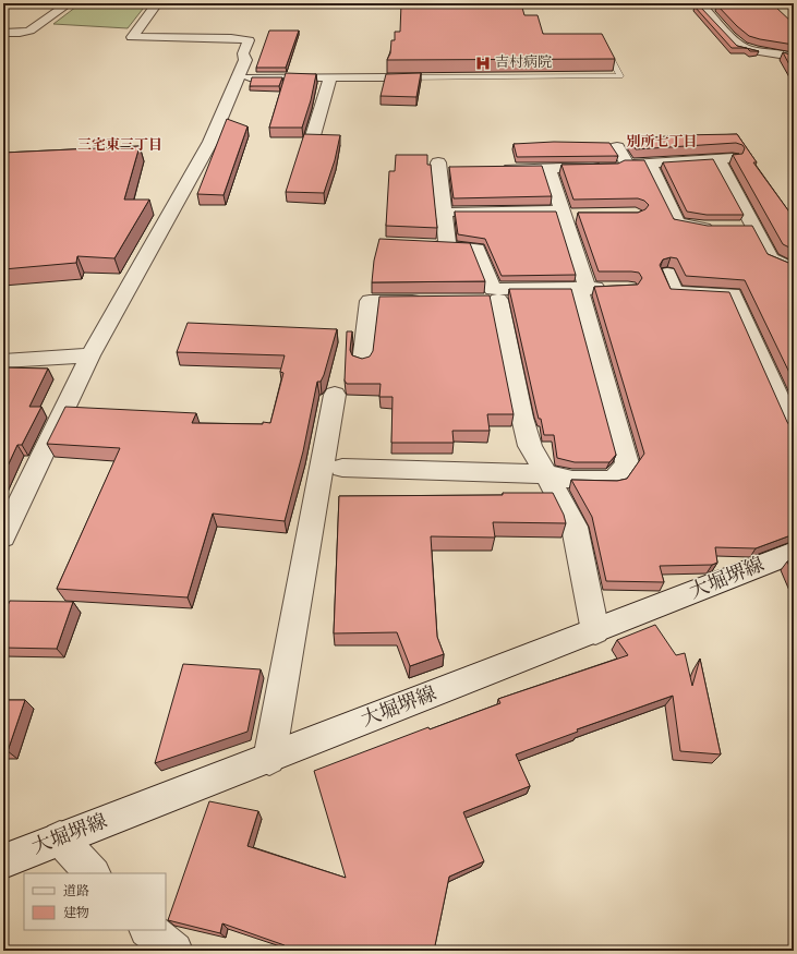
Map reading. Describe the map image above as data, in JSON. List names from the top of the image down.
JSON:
{
  "streets": {
    "street": ["大堀堺線"]
  },
  "districts": ["別所七丁目", "三宅東三丁目"],
  "places": {
    "hospital": ["吉村病院"]
  },
  "legend": ["道路", "建物"]
}
